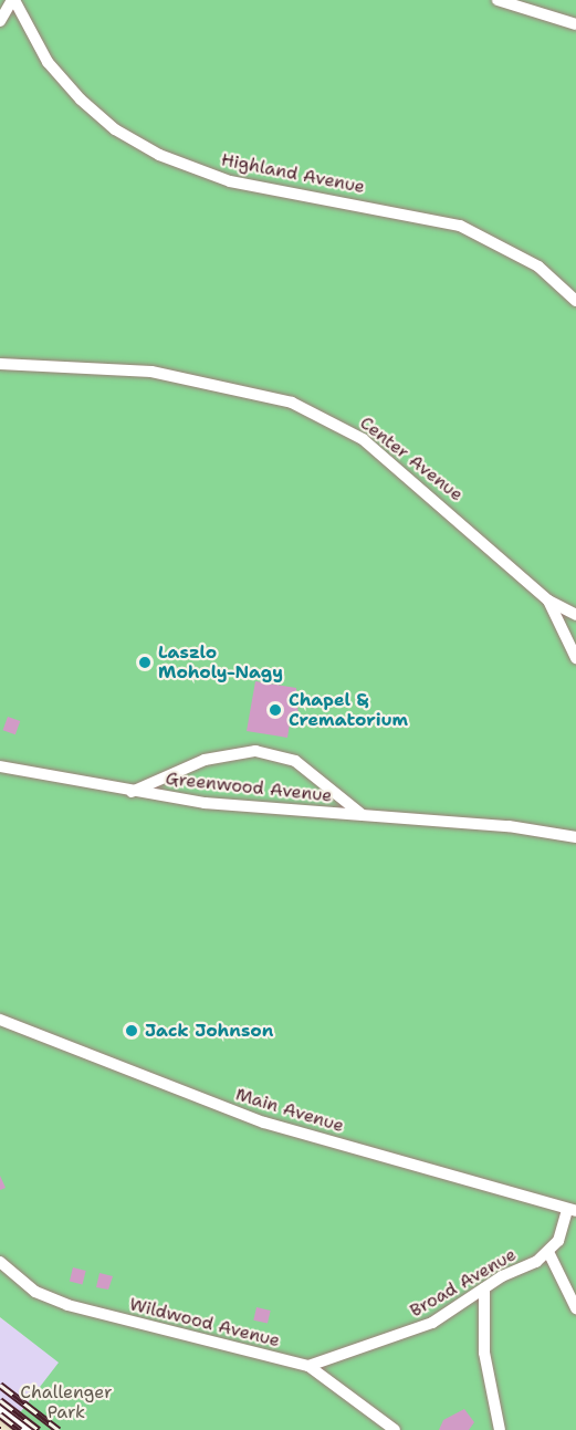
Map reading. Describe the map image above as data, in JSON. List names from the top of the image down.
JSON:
{
  "streets": {
    "lane": [
      "Highland Avenue",
      "Center Avenue",
      "Greenwood Avenue",
      "Main Avenue",
      "Broad Avenue",
      "Wildwood Avenue"
    ]
  },
  "crossings": [
    ["Broad Avenue", "Wildwood Avenue"]
  ],
  "parks": ["Challenger Park"],
  "places": ["Laszlo Moholy-Nagy", "Chapel & Crematorium", "Jack Johnson"]
}
